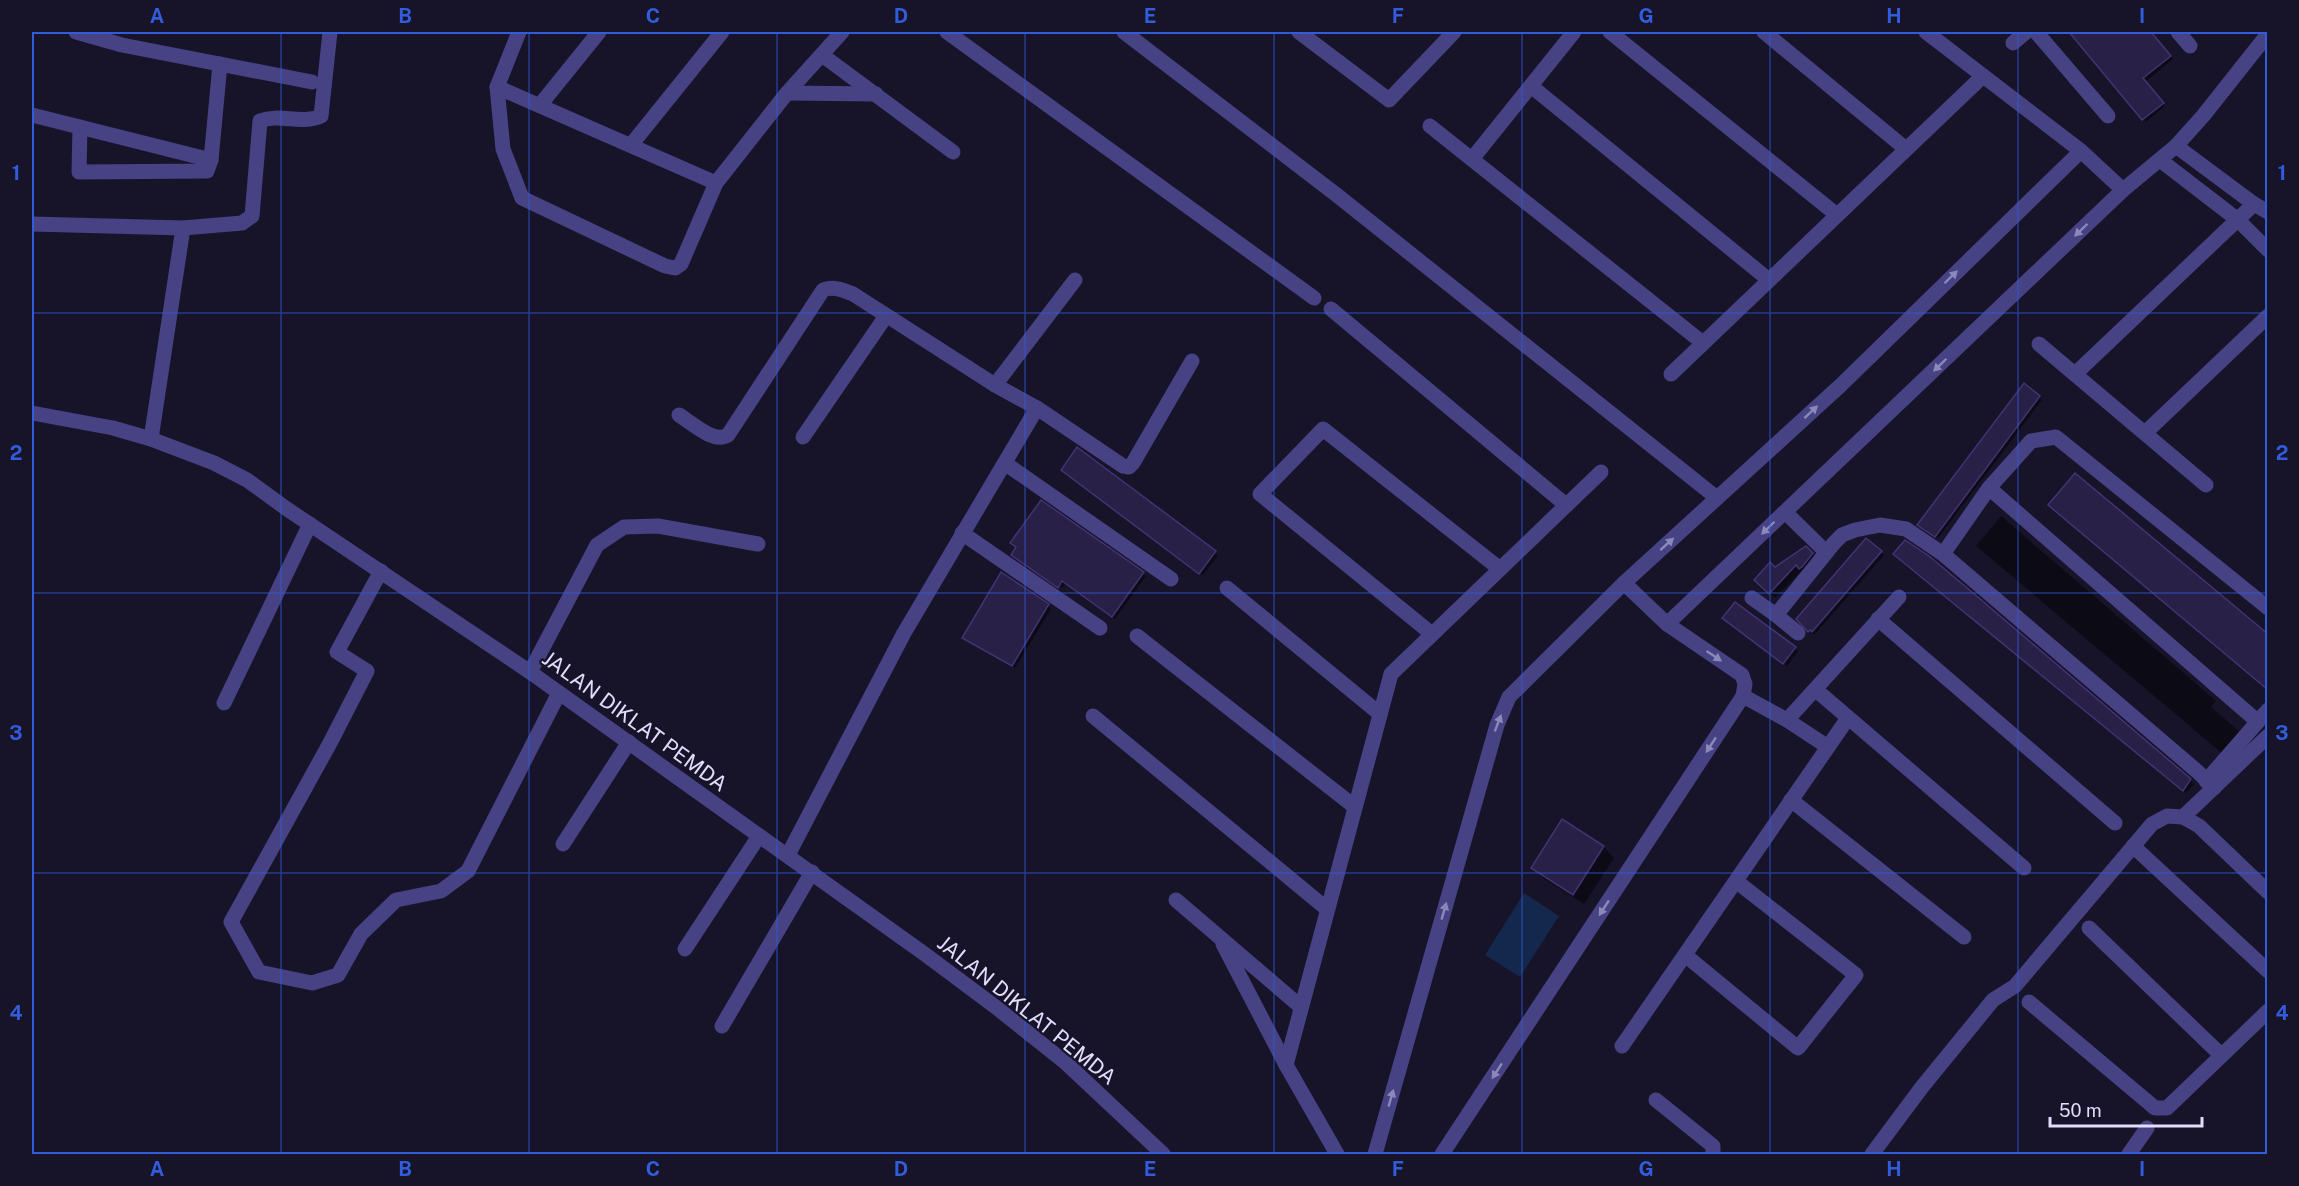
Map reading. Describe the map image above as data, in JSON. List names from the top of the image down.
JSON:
{
  "streets": {
    "street": ["JALAN DIKLAT PEMDA"]
  },
  "scale_bar": "50 m",
  "grid": {
    "columns": [
      "A",
      "B",
      "C",
      "D",
      "E",
      "F",
      "G",
      "H",
      "I"
    ],
    "rows": [
      "1",
      "2",
      "3",
      "4"
    ]
  }
}
